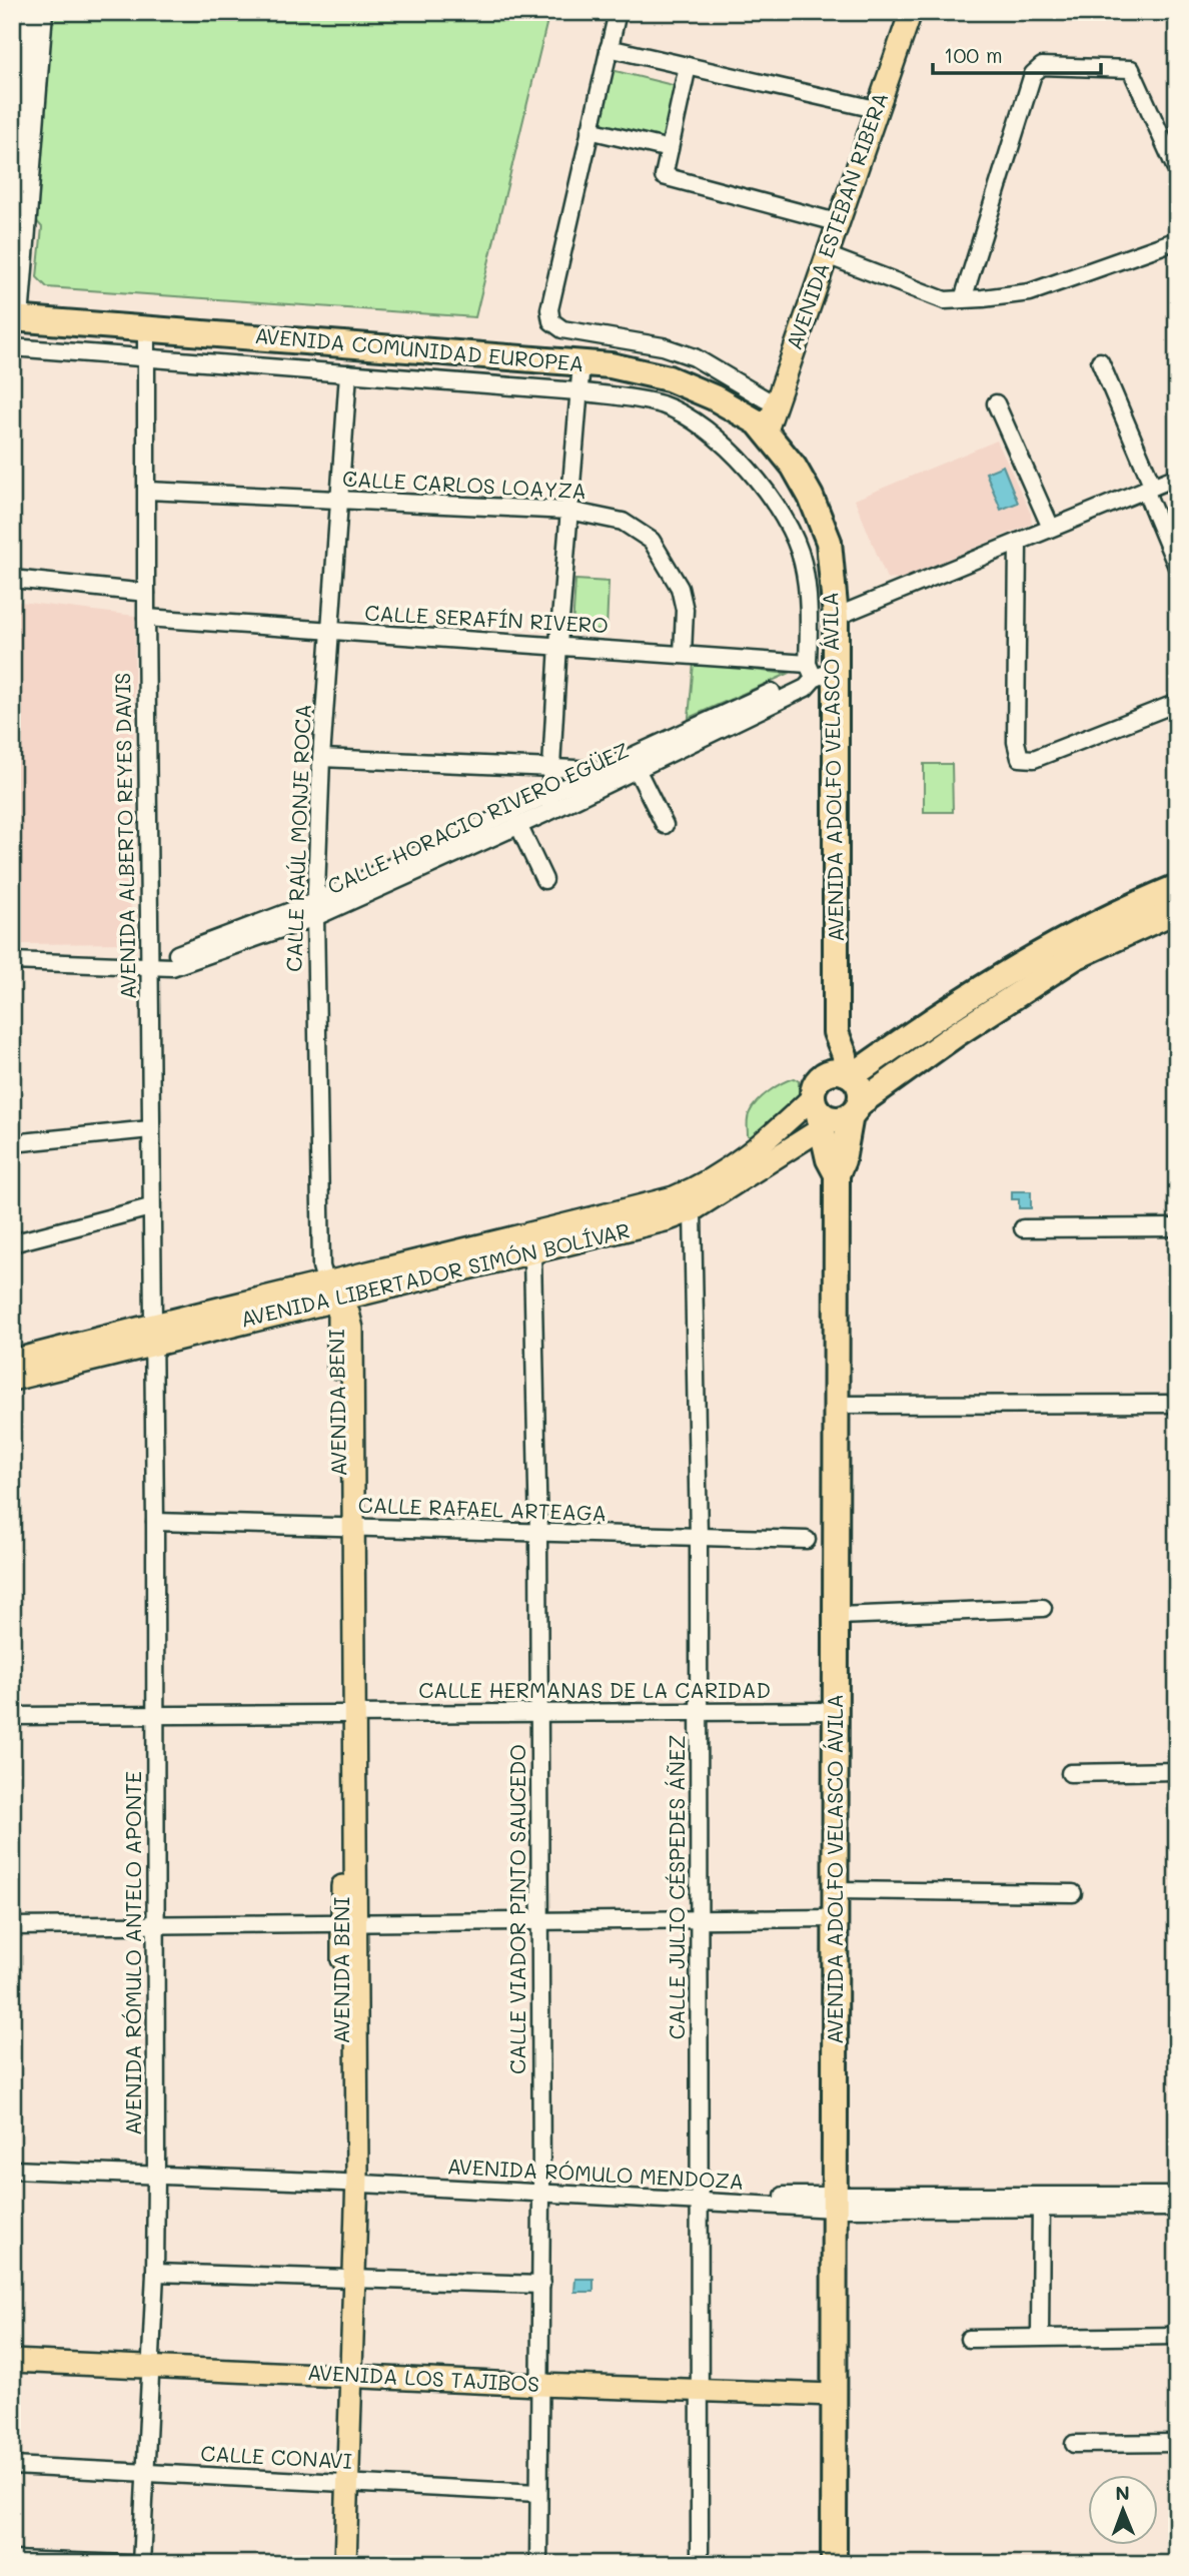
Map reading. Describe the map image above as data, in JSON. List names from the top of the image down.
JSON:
{
  "streets": {
    "highway": ["AVENIDA COMUNIDAD EUROPEA", "AVENIDA ADOLFO VELASCO ÁVILA"],
    "main road": [
      "AVENIDA ESTEBAN RIBERA",
      "AVENIDA LIBERTADOR SIMÓN BOLÍVAR",
      "AVENIDA BENI",
      "AVENIDA LOS TAJIBOS"
    ],
    "street": [
      "CALLE CARLOS LOAYZA",
      "CALLE SERAFÍN RIVERO",
      "CALLE HORACIO RIVERO EGÜEZ",
      "AVENIDA ALBERTO REYES DAVIS",
      "CALLE RAÚL MONJE ROCA",
      "CALLE RAFAEL ARTEAGA",
      "CALLE HERMANAS DE LA CARIDAD",
      "CALLE JULIO CÉSPEDES ÁÑEZ",
      "CALLE VIADOR PINTO SAUCEDO",
      "AVENIDA RÓMULO ANTELO APONTE",
      "AVENIDA RÓMULO MENDOZA",
      "CALLE CONAVI"
    ]
  },
  "crossings": [
    ["AVENIDA ESTEBAN RIBERA", "AVENIDA COMUNIDAD EUROPEA"],
    ["AVENIDA COMUNIDAD EUROPEA", "AVENIDA ADOLFO VELASCO ÁVILA"],
    ["AVENIDA COMUNIDAD EUROPEA", "AVENIDA ALBERTO REYES DAVIS"],
    ["CALLE CARLOS LOAYZA", "CALLE SERAFÍN RIVERO"],
    ["CALLE CARLOS LOAYZA", "AVENIDA ALBERTO REYES DAVIS"],
    ["CALLE CARLOS LOAYZA", "CALLE RAÚL MONJE ROCA"],
    ["CALLE SERAFÍN RIVERO", "AVENIDA ADOLFO VELASCO ÁVILA"],
    ["CALLE SERAFÍN RIVERO", "CALLE HORACIO RIVERO EGÜEZ"],
    ["CALLE SERAFÍN RIVERO", "AVENIDA ALBERTO REYES DAVIS"],
    ["CALLE SERAFÍN RIVERO", "CALLE RAÚL MONJE ROCA"],
    ["AVENIDA ADOLFO VELASCO ÁVILA", "CALLE HORACIO RIVERO EGÜEZ"],
    ["AVENIDA ADOLFO VELASCO ÁVILA", "AVENIDA LIBERTADOR SIMÓN BOLÍVAR"],
    ["AVENIDA ADOLFO VELASCO ÁVILA", "CALLE HERMANAS DE LA CARIDAD"],
    ["AVENIDA ADOLFO VELASCO ÁVILA", "AVENIDA RÓMULO MENDOZA"],
    ["AVENIDA ADOLFO VELASCO ÁVILA", "AVENIDA LOS TAJIBOS"],
    ["CALLE HORACIO RIVERO EGÜEZ", "AVENIDA ALBERTO REYES DAVIS"],
    ["CALLE HORACIO RIVERO EGÜEZ", "CALLE RAÚL MONJE ROCA"],
    ["AVENIDA ALBERTO REYES DAVIS", "AVENIDA LIBERTADOR SIMÓN BOLÍVAR"],
    ["AVENIDA ALBERTO REYES DAVIS", "AVENIDA RÓMULO ANTELO APONTE"],
    ["CALLE RAÚL MONJE ROCA", "AVENIDA LIBERTADOR SIMÓN BOLÍVAR"],
    ["CALLE RAÚL MONJE ROCA", "AVENIDA BENI"],
    ["AVENIDA LIBERTADOR SIMÓN BOLÍVAR", "AVENIDA BENI"],
    ["AVENIDA LIBERTADOR SIMÓN BOLÍVAR", "CALLE JULIO CÉSPEDES ÁÑEZ"],
    ["AVENIDA LIBERTADOR SIMÓN BOLÍVAR", "CALLE VIADOR PINTO SAUCEDO"],
    ["AVENIDA LIBERTADOR SIMÓN BOLÍVAR", "AVENIDA RÓMULO ANTELO APONTE"],
    ["AVENIDA BENI", "CALLE RAFAEL ARTEAGA"],
    ["AVENIDA BENI", "CALLE HERMANAS DE LA CARIDAD"],
    ["AVENIDA BENI", "AVENIDA RÓMULO MENDOZA"],
    ["AVENIDA BENI", "AVENIDA LOS TAJIBOS"],
    ["AVENIDA BENI", "CALLE CONAVI"],
    ["CALLE RAFAEL ARTEAGA", "CALLE JULIO CÉSPEDES ÁÑEZ"],
    ["CALLE RAFAEL ARTEAGA", "CALLE VIADOR PINTO SAUCEDO"],
    ["CALLE RAFAEL ARTEAGA", "AVENIDA RÓMULO ANTELO APONTE"],
    ["CALLE HERMANAS DE LA CARIDAD", "CALLE JULIO CÉSPEDES ÁÑEZ"],
    ["CALLE HERMANAS DE LA CARIDAD", "CALLE VIADOR PINTO SAUCEDO"],
    ["CALLE HERMANAS DE LA CARIDAD", "AVENIDA RÓMULO ANTELO APONTE"],
    ["CALLE JULIO CÉSPEDES ÁÑEZ", "AVENIDA RÓMULO MENDOZA"],
    ["CALLE JULIO CÉSPEDES ÁÑEZ", "AVENIDA LOS TAJIBOS"],
    ["CALLE VIADOR PINTO SAUCEDO", "AVENIDA RÓMULO MENDOZA"],
    ["CALLE VIADOR PINTO SAUCEDO", "AVENIDA LOS TAJIBOS"],
    ["CALLE VIADOR PINTO SAUCEDO", "CALLE CONAVI"],
    ["AVENIDA RÓMULO ANTELO APONTE", "AVENIDA RÓMULO MENDOZA"],
    ["AVENIDA RÓMULO ANTELO APONTE", "AVENIDA LOS TAJIBOS"],
    ["AVENIDA RÓMULO ANTELO APONTE", "CALLE CONAVI"]
  ],
  "scale_bar": "100 m",
  "north": "top"
}
